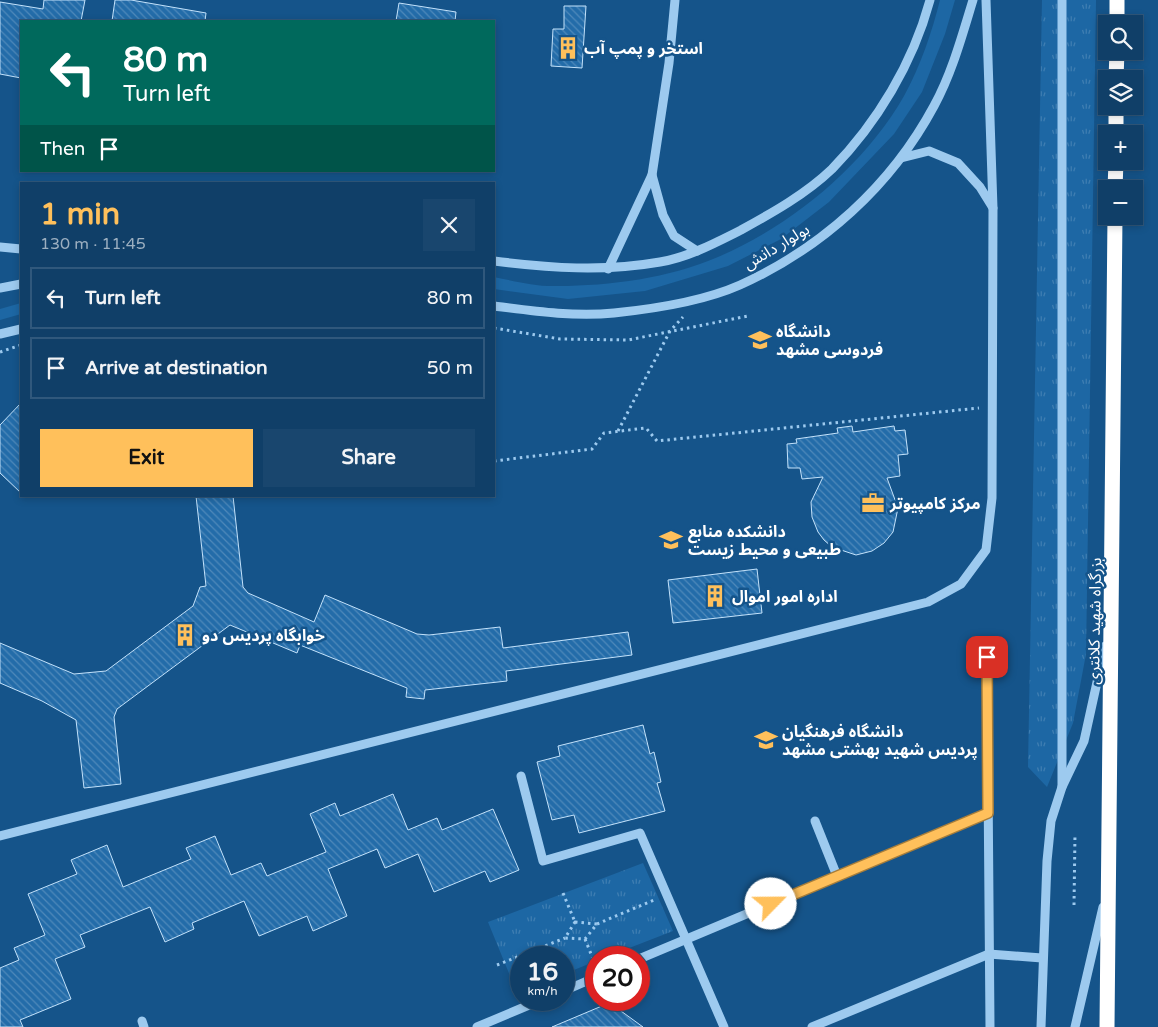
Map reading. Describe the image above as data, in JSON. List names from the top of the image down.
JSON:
{
  "streets": {
    "highway": ["بزرگراه شهید کلانتری"],
    "street": ["بولوار دانش"]
  },
  "places": {
    "building": ["استخر و پمپ آب", "اداره امور اموال", "خوابگاه پردیس دو"],
    "school or university": ["دانشگاه فردوسی مشهد", "دانشکده منابع طبیعی و محیط زیست", "دانشگاه فرهنگیان پردیس شهید بهشتی مشهد"],
    "office": ["مرکز کامپیوتر"]
  },
  "page": {
    "map_buttons": ["+", "−"],
    "turn": ["80 m", "Turn left"],
    "then": "Then",
    "heading": ["1 min", "130 m · 11:45"],
    "list": [
      {
        "name": "Turn left",
        "value": "80 m"
      },
      {
        "name": "Arrive at destination",
        "value": "50 m"
      }
    ],
    "buttons": ["Exit", "Share"],
    "speed": "16 km/h",
    "limit": "20"
  }
}
